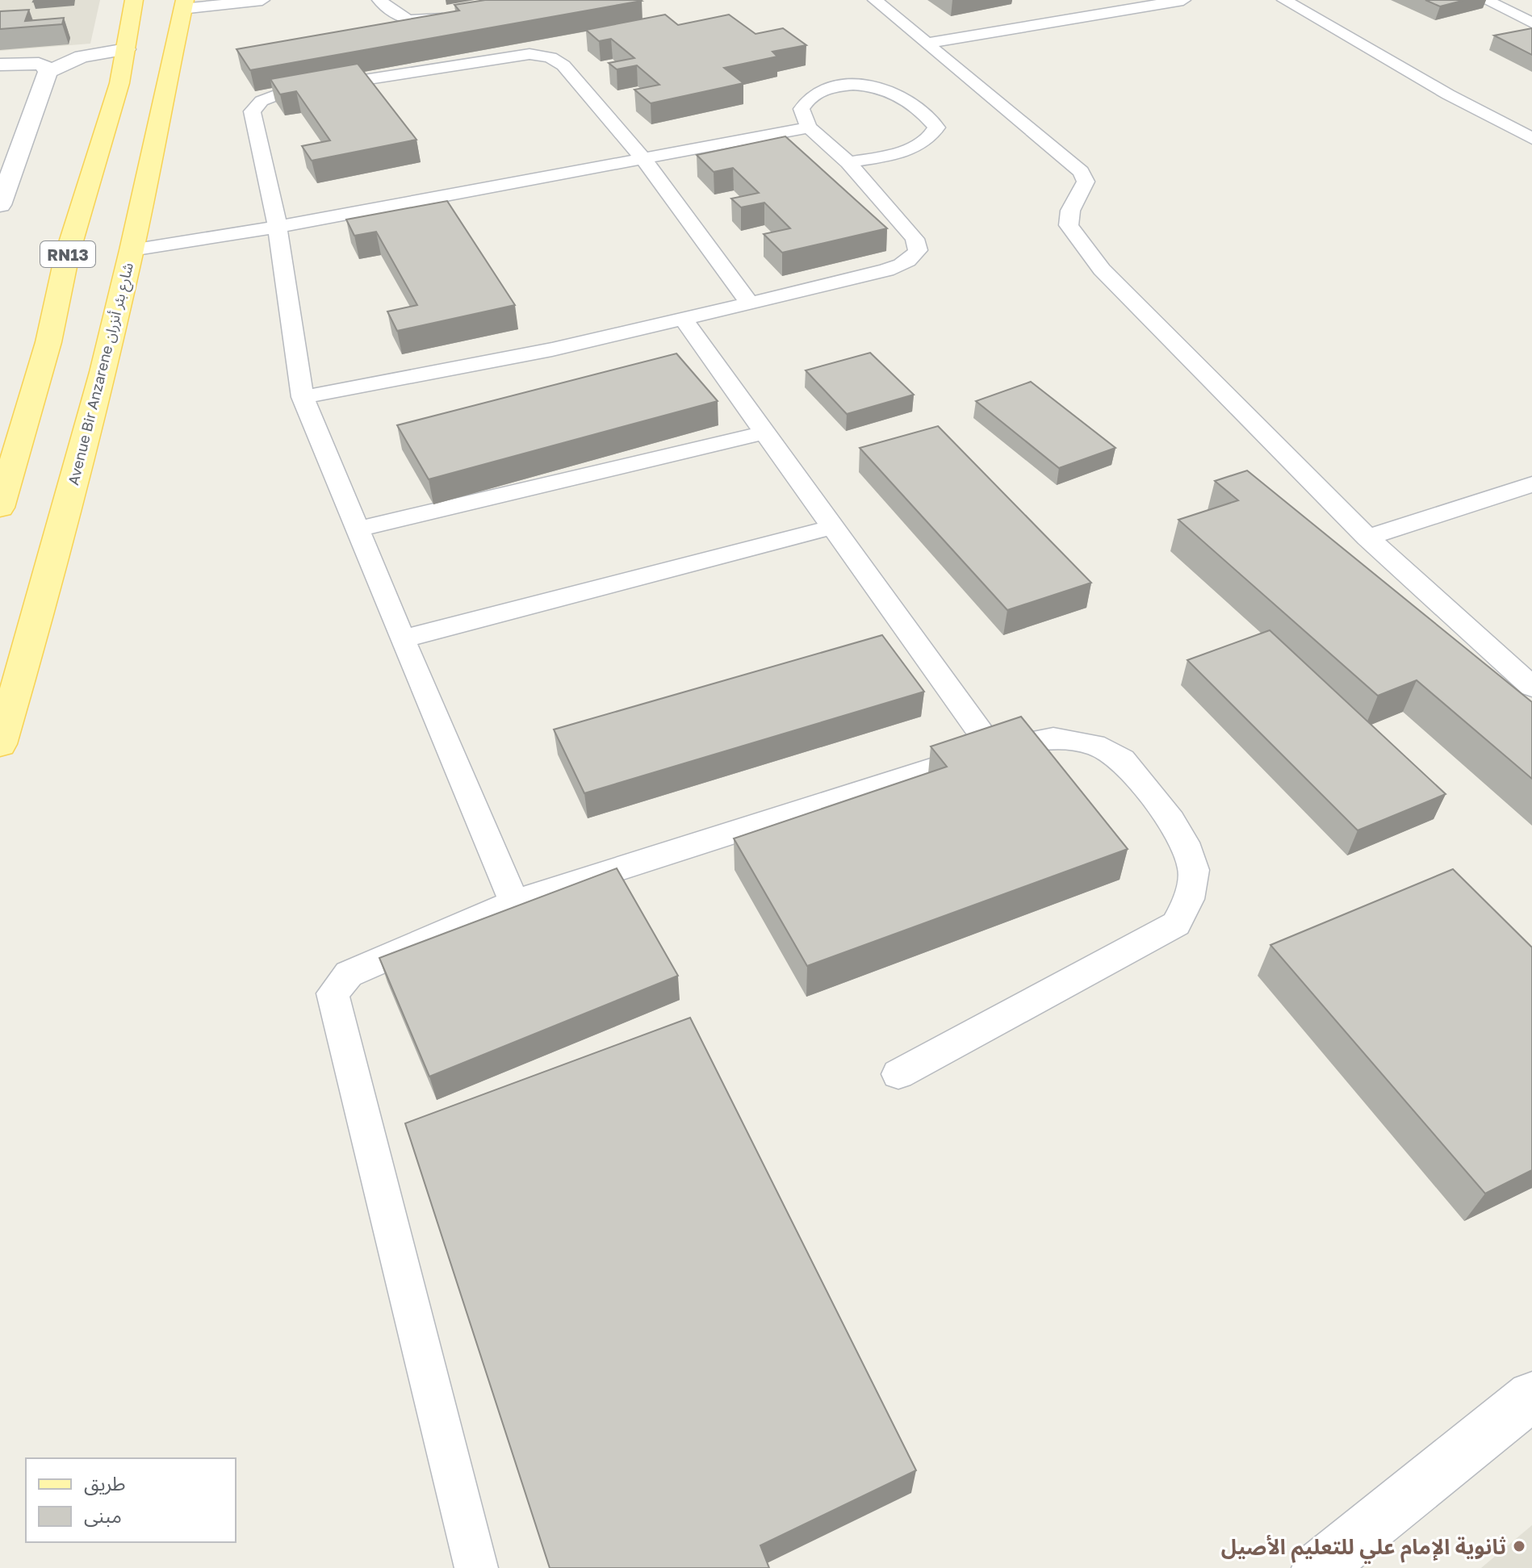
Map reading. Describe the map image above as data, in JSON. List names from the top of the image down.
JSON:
{
  "streets": {
    "main road": ["RN13", "Avenue Bir Anzarene شارع بئر أنزران"]
  },
  "places": ["ثانوية الإمام علي للتعليم الأصيل"],
  "legend": ["طريق", "مبنى"]
}
